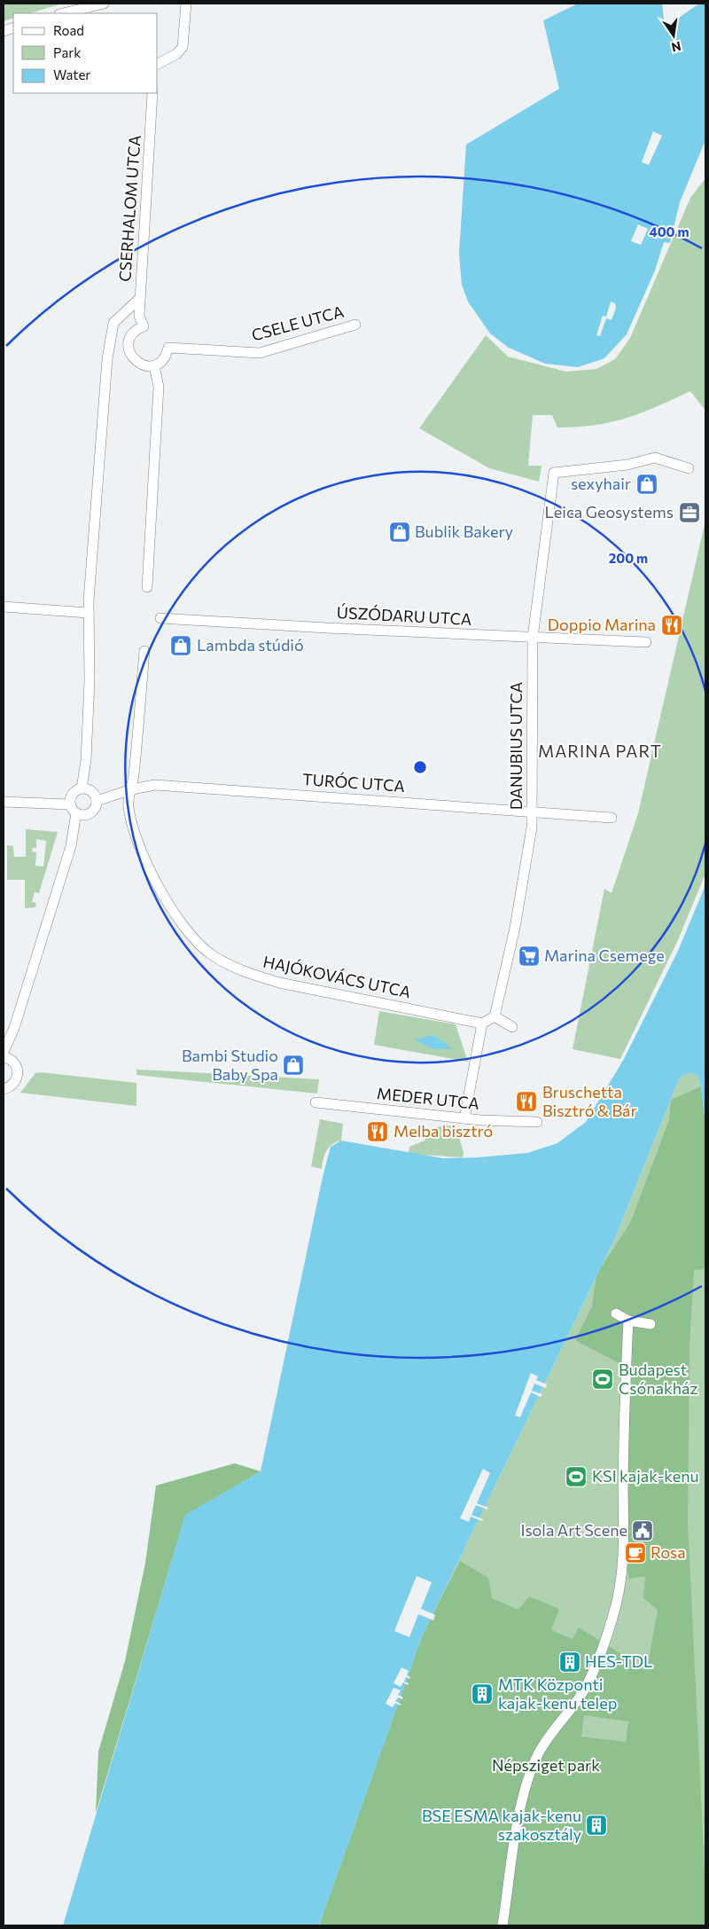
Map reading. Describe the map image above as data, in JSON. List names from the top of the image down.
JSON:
{
  "streets": {
    "street": [
      "CSERHALOM UTCA",
      "CSELE UTCA",
      "ÚSZÓDARU UTCA",
      "DANUBIUS UTCA",
      "TURÓC UTCA",
      "HAJÓKOVÁCS UTCA",
      "MEDER UTCA"
    ]
  },
  "crossings": [
    ["CSERHALOM UTCA", "CSELE UTCA"],
    ["ÚSZÓDARU UTCA", "DANUBIUS UTCA"],
    ["DANUBIUS UTCA", "TURÓC UTCA"],
    ["TURÓC UTCA", "HAJÓKOVÁCS UTCA"]
  ],
  "districts": ["MARINA PART"],
  "parks": ["Népsziget park"],
  "places": {
    "shop": [
      "sexyhair",
      "Bublik Bakery",
      "Lambda stúdió",
      "Bambi Studio Baby Spa"
    ],
    "office": ["Leica Geosystems"],
    "restaurant": ["Doppio Marina", "Bruschetta Bisztró & Bár", "Melba bisztró"],
    "supermarket": ["Marina Csemege"],
    "sports": ["Budapest Csónakház", "KSI kajak-kenu"],
    "public building": ["Isola Art Scene"],
    "cafe": ["Rosa"],
    "building": ["HES-TDL", "MTK Központi kajak-kenu telep", "BSE ESMA kajak-kenu szakosztály"]
  },
  "legend": ["Road", "Park", "Water"],
  "north": "bottom",
  "rings": ["400 m", "200 m"]
}
